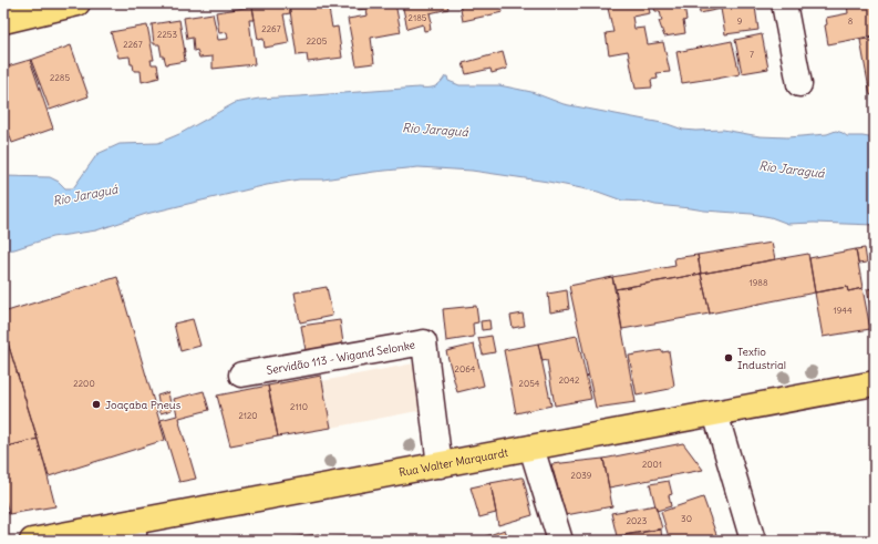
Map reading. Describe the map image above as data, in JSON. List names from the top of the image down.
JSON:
{
  "streets": {
    "main road": ["Rua Walter Marquardt"],
    "street": ["Servidão 113 - Wigand Selonke"]
  },
  "crossings": [
    ["Servidão 113 - Wigand Selonke", "Rua Walter Marquardt"]
  ],
  "water": ["Rio Jaraguá"],
  "places": ["Texfio Industrial", "Joaçaba Pneus"],
  "house_numbers": [
    "2185",
    "9",
    "8",
    "2267",
    "2253",
    "2205",
    "2267",
    "7",
    "2285",
    "1988",
    "1944",
    "2064",
    "2042",
    "2200",
    "2054",
    "2110",
    "2120",
    "2001",
    "2039",
    "30",
    "2023"
  ]
}
